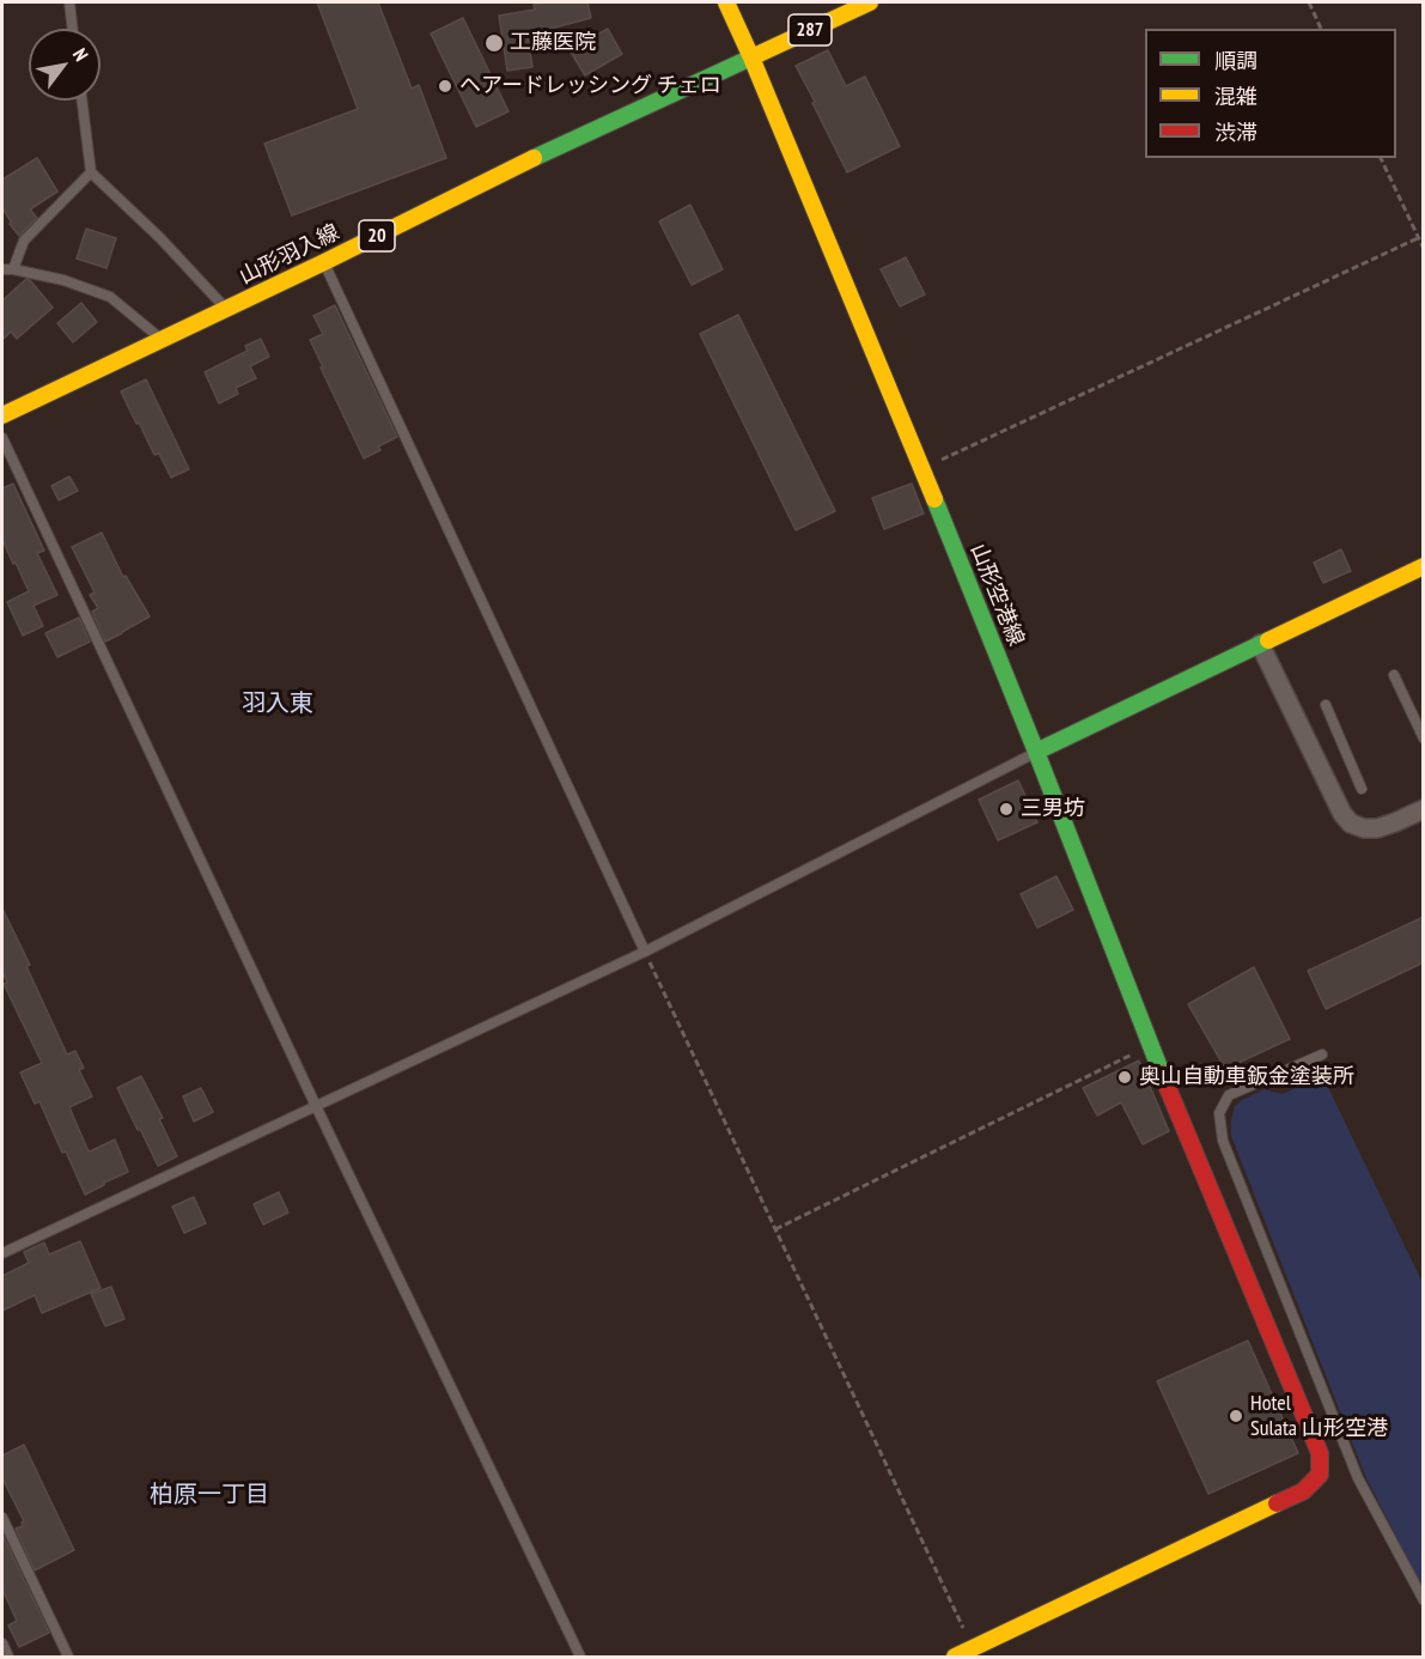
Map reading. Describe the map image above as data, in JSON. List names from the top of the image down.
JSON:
{
  "streets": {
    "main road": [
      "287",
      "20",
      "山形羽入線",
      "山形空港線"
    ]
  },
  "crossings": [
    ["287", "山形羽入線"],
    ["287", "山形空港線"],
    ["山形羽入線", "山形空港線"]
  ],
  "districts": ["羽入東", "柏原一丁目"],
  "places": [
    "工藤医院",
    "ヘアードレッシング チェロ",
    "三男坊",
    "奥山自動車鈑金塗装所",
    "Hotel Sulata 山形空港"
  ],
  "legend": ["順調", "混雑", "渋滞"],
  "north": "top right"
}
